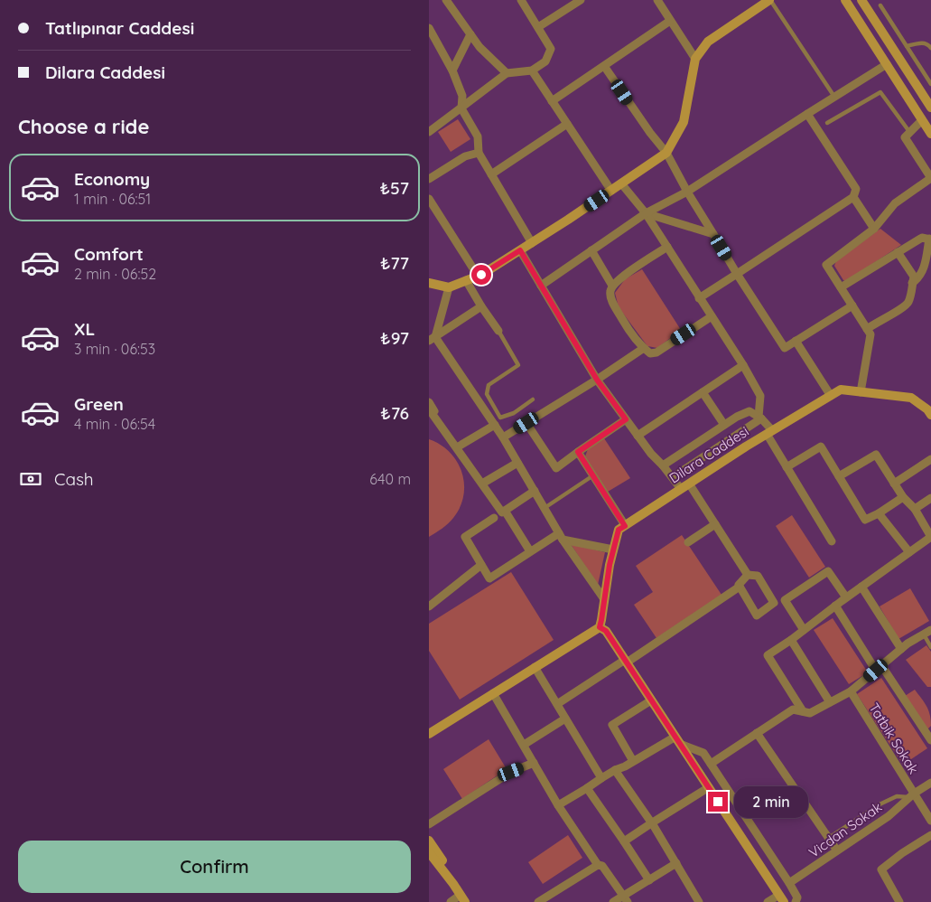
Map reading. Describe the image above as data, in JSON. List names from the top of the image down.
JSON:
{
  "streets": {
    "street": ["Dilara Caddesi", "Tatbik Sokak", "Vicdan Sokak"]
  },
  "crossings": [
    ["Tatbik Sokak", "Vicdan Sokak"]
  ],
  "page": {
    "banner": ["Tatlıpınar Caddesi", "Dilara Caddesi"],
    "heading": "Choose a ride",
    "list": [
      {
        "name": "Economy",
        "note": "1 min · 06:51",
        "value": "₺57"
      },
      {
        "name": "Comfort",
        "note": "2 min · 06:52",
        "value": "₺77"
      },
      {
        "name": "XL",
        "note": "3 min · 06:53",
        "value": "₺97"
      },
      {
        "name": "Green",
        "note": "4 min · 06:54",
        "value": "₺76"
      }
    ],
    "pay": ["Cash", "640 m"],
    "bubble": "2 min",
    "buttons": "Confirm"
  }
}
